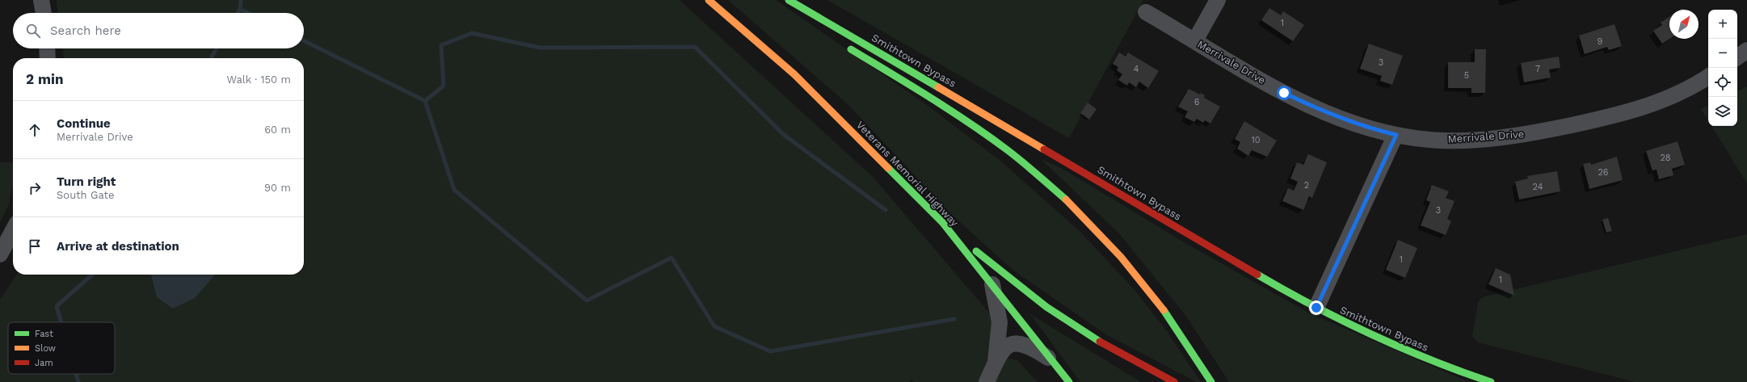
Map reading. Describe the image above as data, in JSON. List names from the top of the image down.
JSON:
{
  "streets": {
    "highway": ["Smithtown Bypass", "Veterans Memorial Highway"],
    "street": ["Merrivale Drive"]
  },
  "house_numbers": [
    "1",
    "9",
    "3",
    "4",
    "7",
    "5",
    "6",
    "10",
    "28",
    "26",
    "2",
    "24",
    "3",
    "1",
    "1"
  ],
  "legend": ["Fast", "Slow", "Jam"],
  "north": "top right",
  "page": {
    "map_buttons": ["+", "−"],
    "search": "Search here",
    "heading": ["2 min", "Walk · 150 m"],
    "list": [
      ["Continue", "Merrivale Drive", "60 m"],
      ["Turn right", "South Gate", "90 m"],
      "Arrive at destination"
    ]
  }
}
